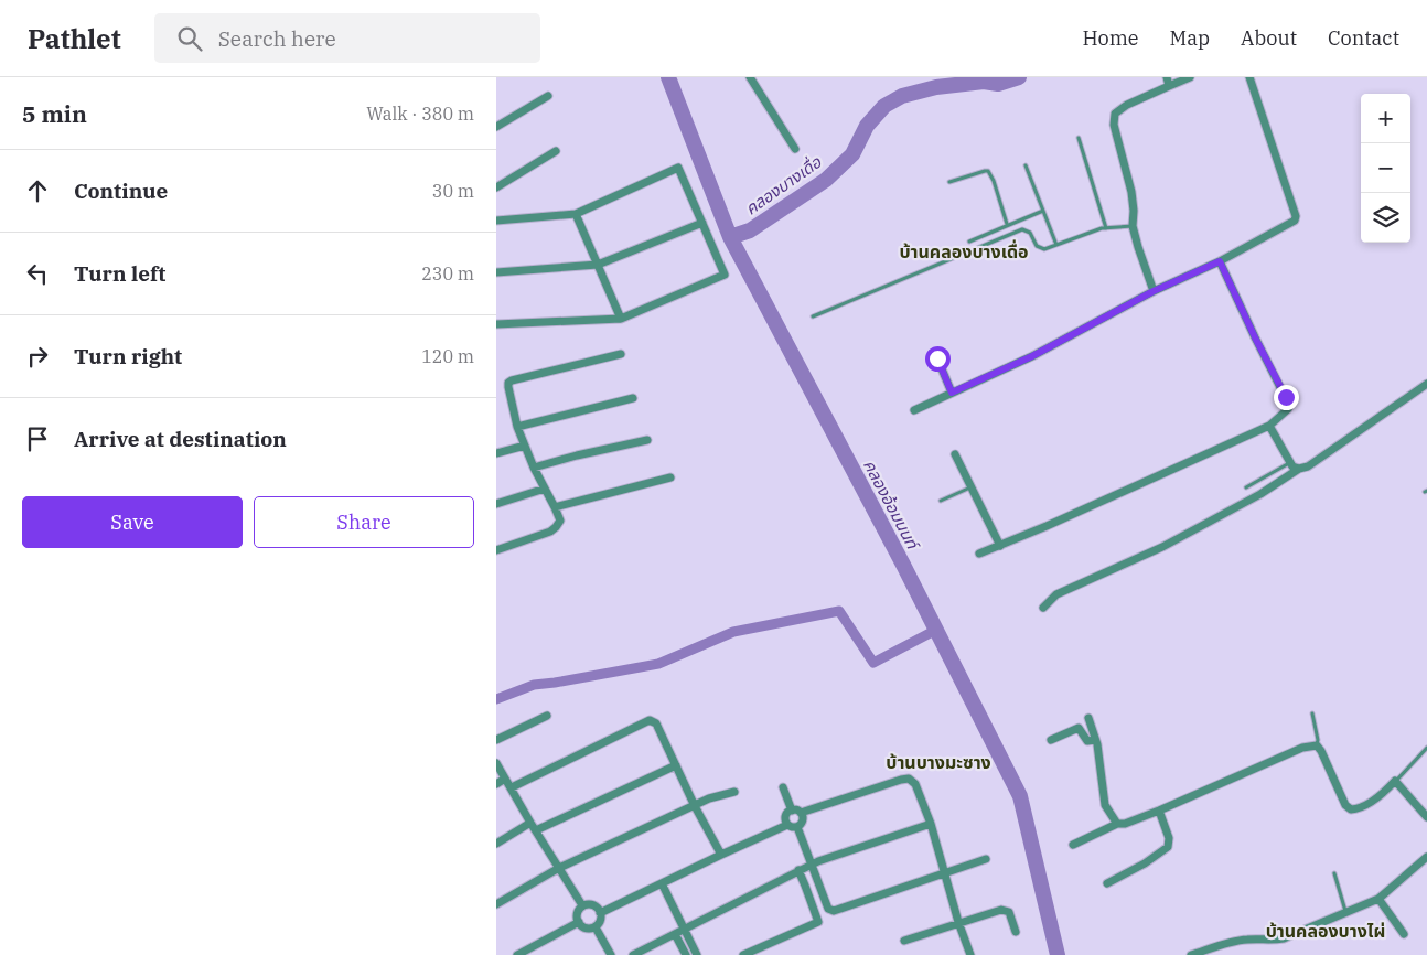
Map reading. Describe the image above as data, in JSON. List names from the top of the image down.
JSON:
{
  "districts": ["บ้านคลองบางเดื่อ", "บ้านบางมะซาง", "บ้านคลองบางไผ่"],
  "water": ["คลองบางเดื่อ", "คลองอ้อมนนท์"],
  "page": {
    "header": "Pathlet",
    "search": "Search here",
    "nav": [
      "Home",
      "Map",
      "About",
      "Contact"
    ],
    "heading": ["5 min", "Walk · 380 m"],
    "map_buttons": ["+", "−"],
    "list": [
      ["Continue", "30 m"],
      ["Turn left", "230 m"],
      ["Turn right", "120 m"],
      "Arrive at destination"
    ],
    "buttons": ["Save", "Share"]
  }
}
